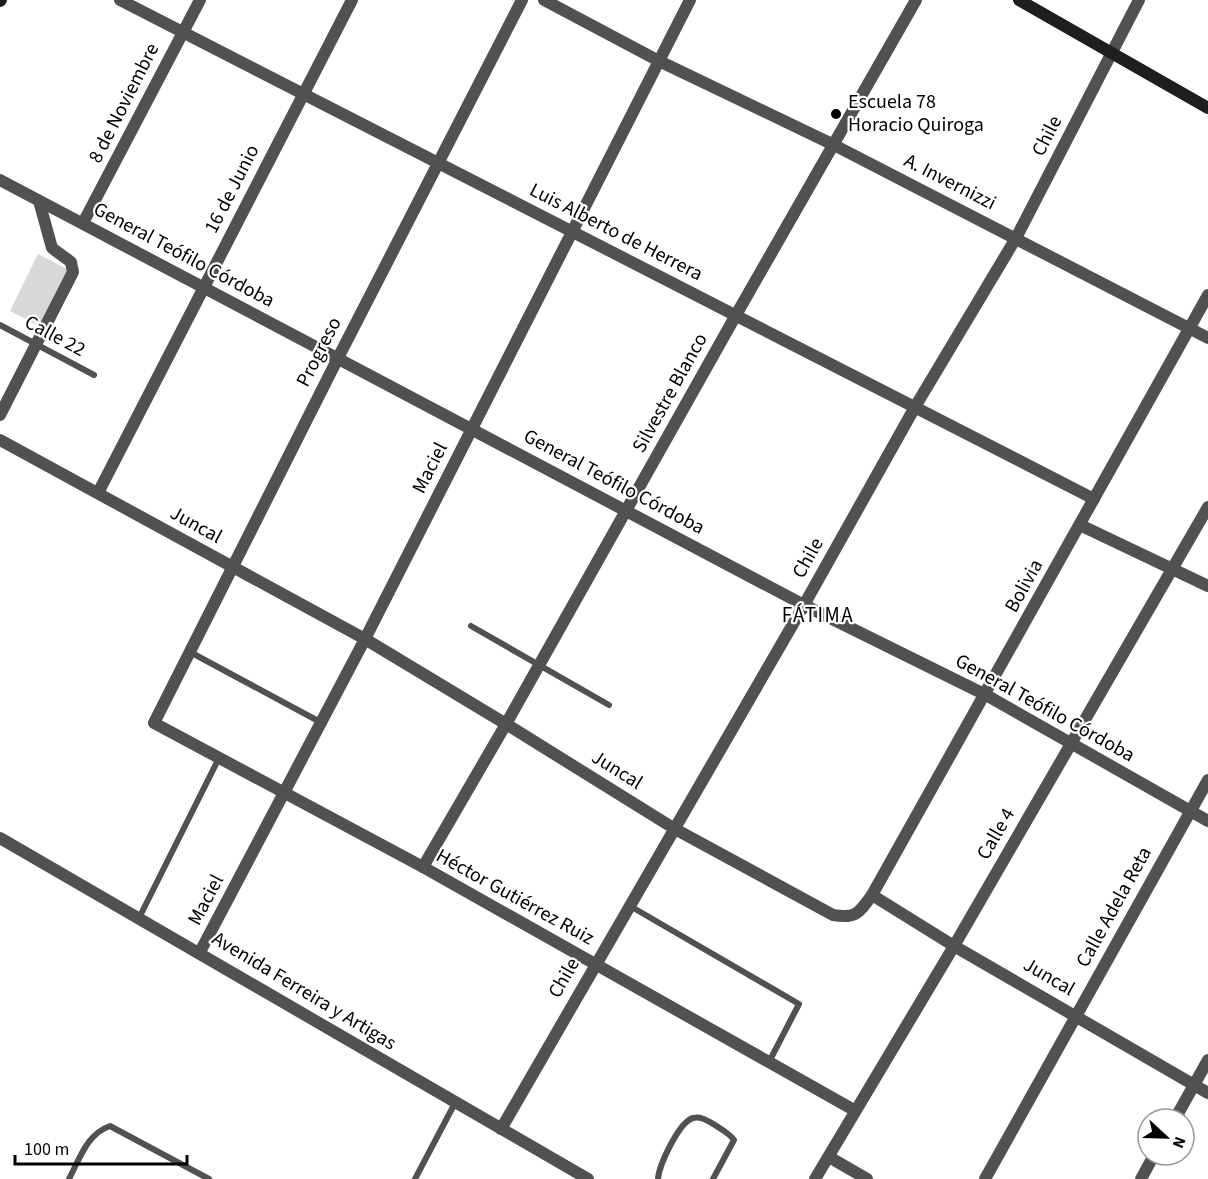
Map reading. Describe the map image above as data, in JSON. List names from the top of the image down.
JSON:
{
  "streets": {
    "street": [
      "8 de Noviembre",
      "Chile",
      "A. Invernizzi",
      "16 de Junio",
      "Luis Alberto de Herrera",
      "General Teófilo Córdoba",
      "Progreso",
      "Silvestre Blanco",
      "Maciel",
      "Juncal",
      "Bolivia",
      "Calle 4",
      "Héctor Gutiérrez Ruiz",
      "Calle Adela Reta",
      "Avenida Ferreira y Artigas"
    ],
    "lane": ["Calle 22"]
  },
  "crossings": [
    ["8 de Noviembre", "Luis Alberto de Herrera"],
    ["8 de Noviembre", "General Teófilo Córdoba"],
    ["Chile", "A. Invernizzi"],
    ["Chile", "Luis Alberto de Herrera"],
    ["Chile", "General Teófilo Córdoba"],
    ["Chile", "Juncal"],
    ["Chile", "Héctor Gutiérrez Ruiz"],
    ["Chile", "Avenida Ferreira y Artigas"],
    ["A. Invernizzi", "Silvestre Blanco"],
    ["A. Invernizzi", "Maciel"],
    ["A. Invernizzi", "Bolivia"],
    ["16 de Junio", "Luis Alberto de Herrera"],
    ["16 de Junio", "General Teófilo Córdoba"],
    ["16 de Junio", "Juncal"],
    ["Luis Alberto de Herrera", "Progreso"],
    ["Luis Alberto de Herrera", "Silvestre Blanco"],
    ["Luis Alberto de Herrera", "Maciel"],
    ["Luis Alberto de Herrera", "Bolivia"],
    ["General Teófilo Córdoba", "Progreso"],
    ["General Teófilo Córdoba", "Silvestre Blanco"],
    ["General Teófilo Córdoba", "Maciel"],
    ["General Teófilo Córdoba", "Bolivia"],
    ["General Teófilo Córdoba", "Calle 4"],
    ["General Teófilo Córdoba", "Calle Adela Reta"],
    ["Progreso", "Juncal"],
    ["Progreso", "Héctor Gutiérrez Ruiz"],
    ["Silvestre Blanco", "Juncal"],
    ["Silvestre Blanco", "Héctor Gutiérrez Ruiz"],
    ["Maciel", "Juncal"],
    ["Maciel", "Héctor Gutiérrez Ruiz"],
    ["Maciel", "Avenida Ferreira y Artigas"],
    ["Juncal", "Bolivia"],
    ["Juncal", "Calle 4"],
    ["Juncal", "Calle Adela Reta"],
    ["Calle 4", "Héctor Gutiérrez Ruiz"]
  ],
  "districts": ["FÁTIMA"],
  "places": ["Escuela 78 Horacio Quiroga"],
  "scale_bar": "100 m",
  "north": "right"
}
